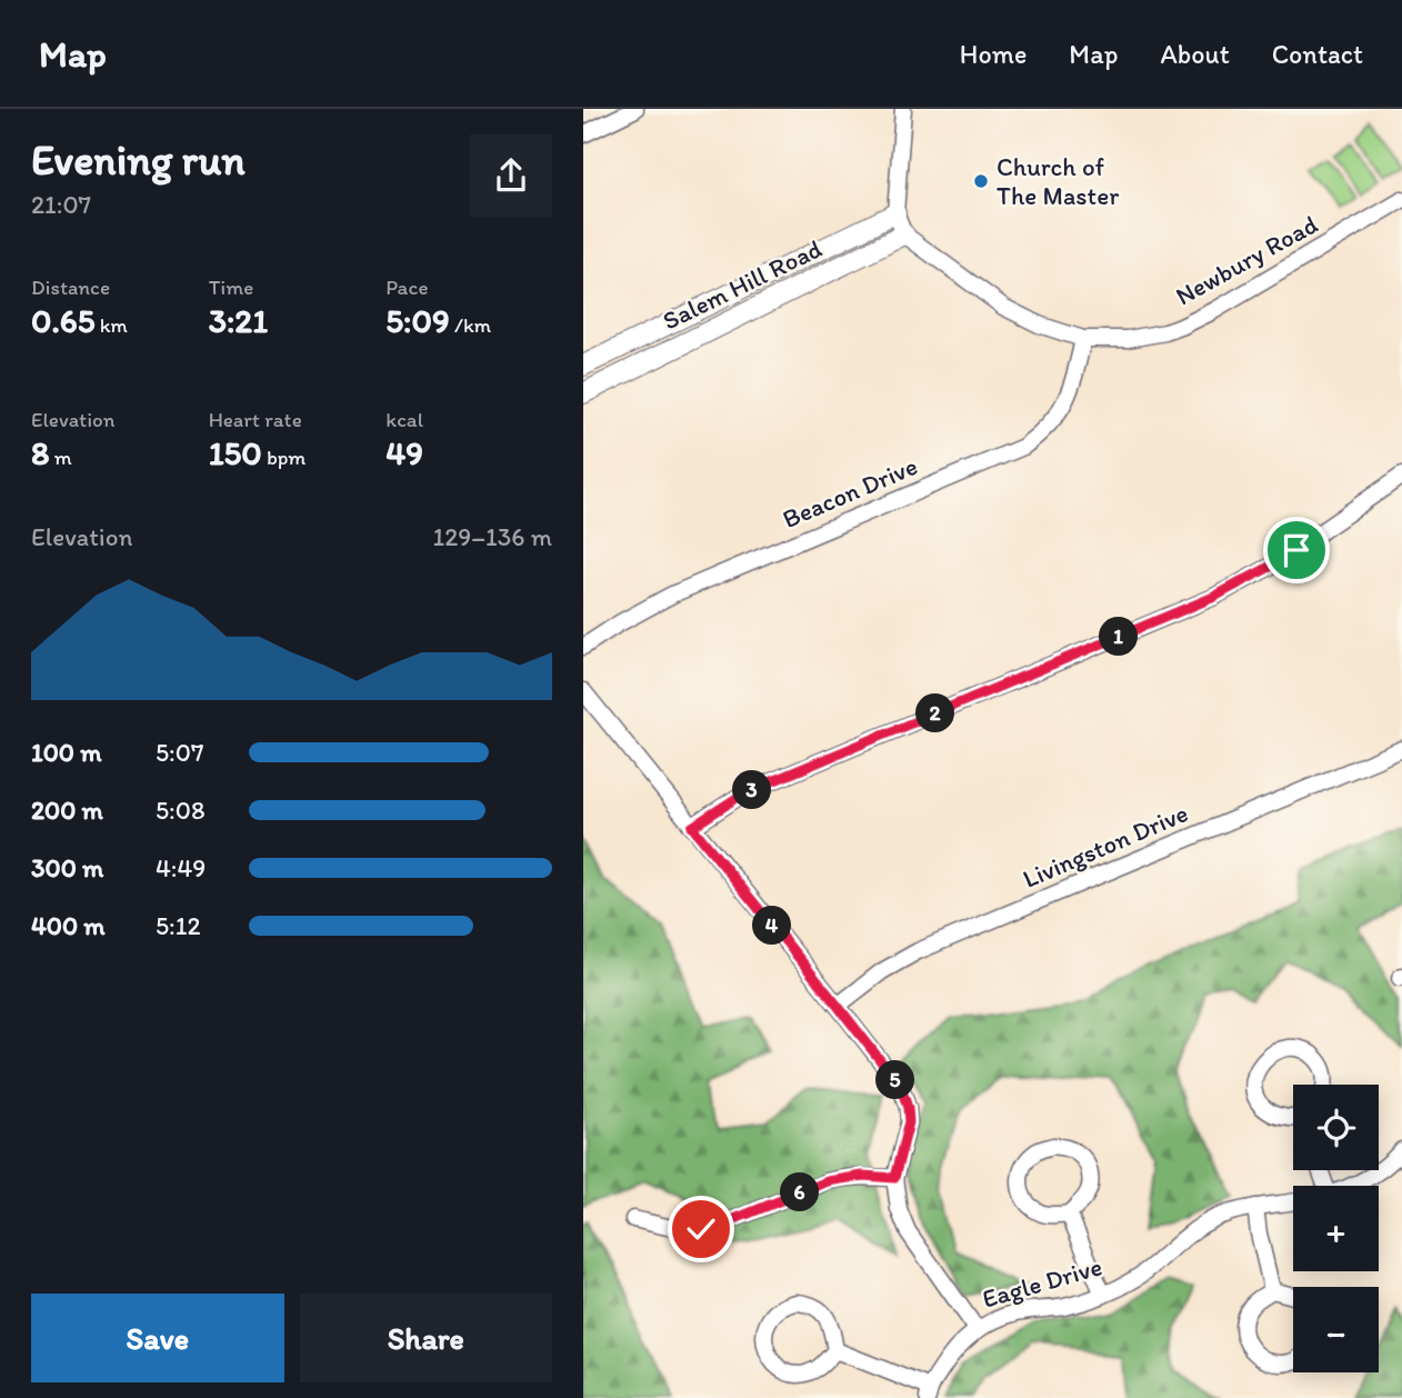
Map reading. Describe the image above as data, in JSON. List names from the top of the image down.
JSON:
{
  "streets": {
    "street": [
      "Newbury Road",
      "Salem Hill Road",
      "Beacon Drive",
      "Livingston Drive",
      "Eagle Drive"
    ]
  },
  "crossings": [
    ["Newbury Road", "Salem Hill Road"],
    ["Newbury Road", "Beacon Drive"]
  ],
  "places": ["Church of The Master"],
  "page": {
    "header": "Map",
    "nav": [
      "Home",
      "Map",
      "About",
      "Contact"
    ],
    "heading": ["Evening run", "21:07"],
    "stats": [
      ["Distance", "0.65 km"],
      ["Time", "3:21"],
      ["Pace", "5:09 /km"],
      ["Elevation", "8 m"],
      ["Heart rate", "150 bpm"],
      ["kcal", "49"]
    ],
    "chart": ["Elevation", "129–136 m"],
    "pins": [
      "1",
      "2",
      "3",
      "4",
      "5",
      "6"
    ],
    "list": [
      {
        "name": "100 m",
        "note": "5:07"
      },
      {
        "name": "200 m",
        "note": "5:08"
      },
      {
        "name": "300 m",
        "note": "4:49"
      },
      {
        "name": "400 m",
        "note": "5:12"
      }
    ],
    "map_buttons": ["+", "−"],
    "buttons": ["Save", "Share"]
  }
}
